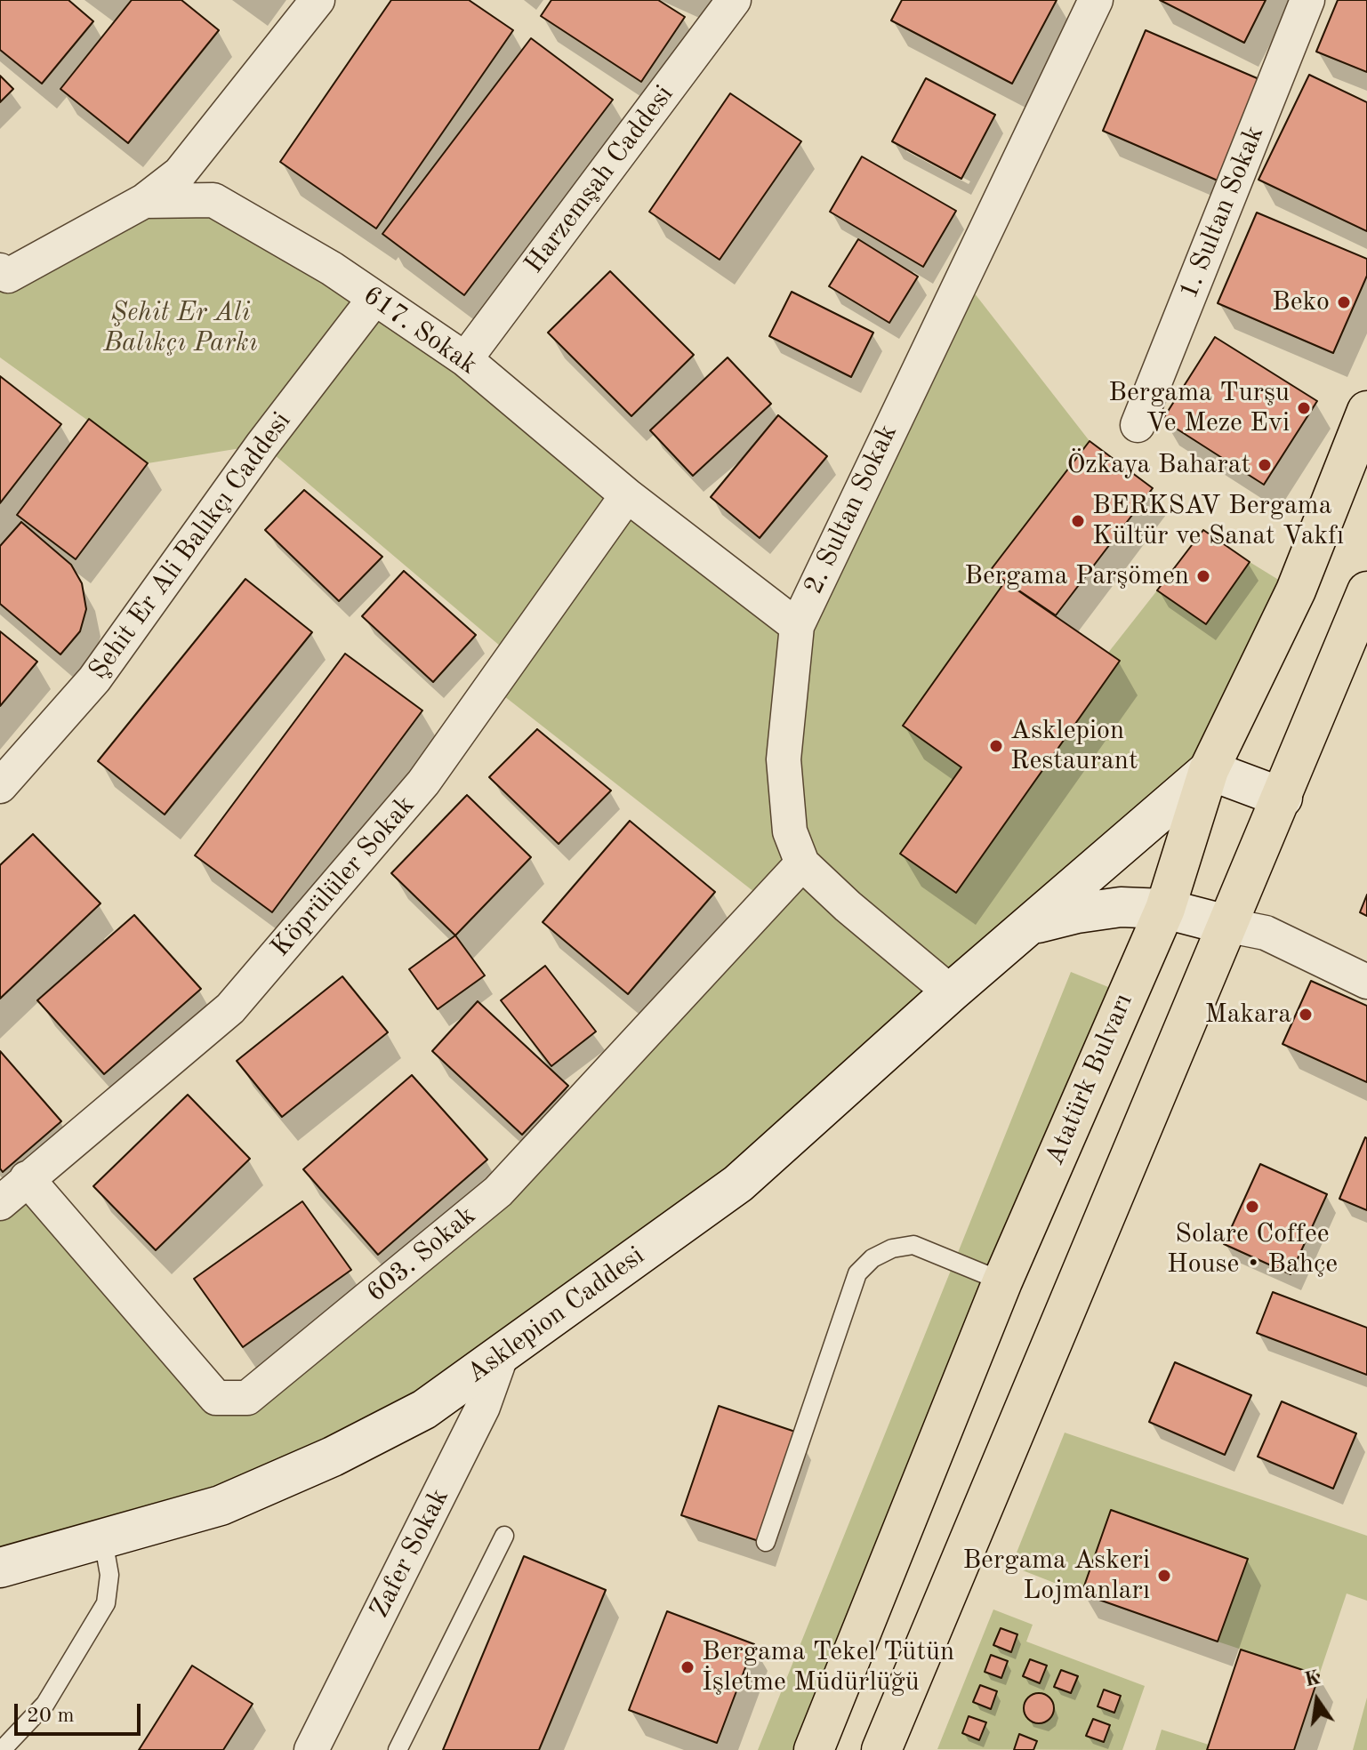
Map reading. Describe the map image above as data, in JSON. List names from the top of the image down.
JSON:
{
  "streets": {
    "main road": ["Atatürk Bulvarı", "Asklepion Caddesi"],
    "street": [
      "Harzemşah Caddesi",
      "1. Sultan Sokak",
      "617. Sokak",
      "2. Sultan Sokak",
      "Şehit Er Ali Balıkçı Caddesi",
      "Köprülüler Sokak",
      "603. Sokak",
      "Zafer Sokak"
    ]
  },
  "crossings": [
    ["Harzemşah Caddesi", "617. Sokak"],
    ["617. Sokak", "2. Sultan Sokak"],
    ["617. Sokak", "Şehit Er Ali Balıkçı Caddesi"],
    ["617. Sokak", "Köprülüler Sokak"],
    ["2. Sultan Sokak", "603. Sokak"],
    ["2. Sultan Sokak", "Asklepion Caddesi"],
    ["Köprülüler Sokak", "603. Sokak"],
    ["Atatürk Bulvarı", "Asklepion Caddesi"],
    ["Asklepion Caddesi", "Zafer Sokak"]
  ],
  "parks": ["Şehit Er Ali Balıkçı Parkı"],
  "places": [
    "Beko",
    "Bergama Turşu Ve Meze Evi",
    "Özkaya Baharat",
    "BERKSAV Bergama Kültür ve Sanat Vakfı",
    "Bergama Parşömen",
    "Asklepion Restaurant",
    "Makara",
    "Solare Coffee House • Bahçe",
    "Bergama Askeri Lojmanları",
    "Bergama Tekel Tütün İşletme Müdürlüğü"
  ],
  "scale_bar": "20 m",
  "north": "top"
}
